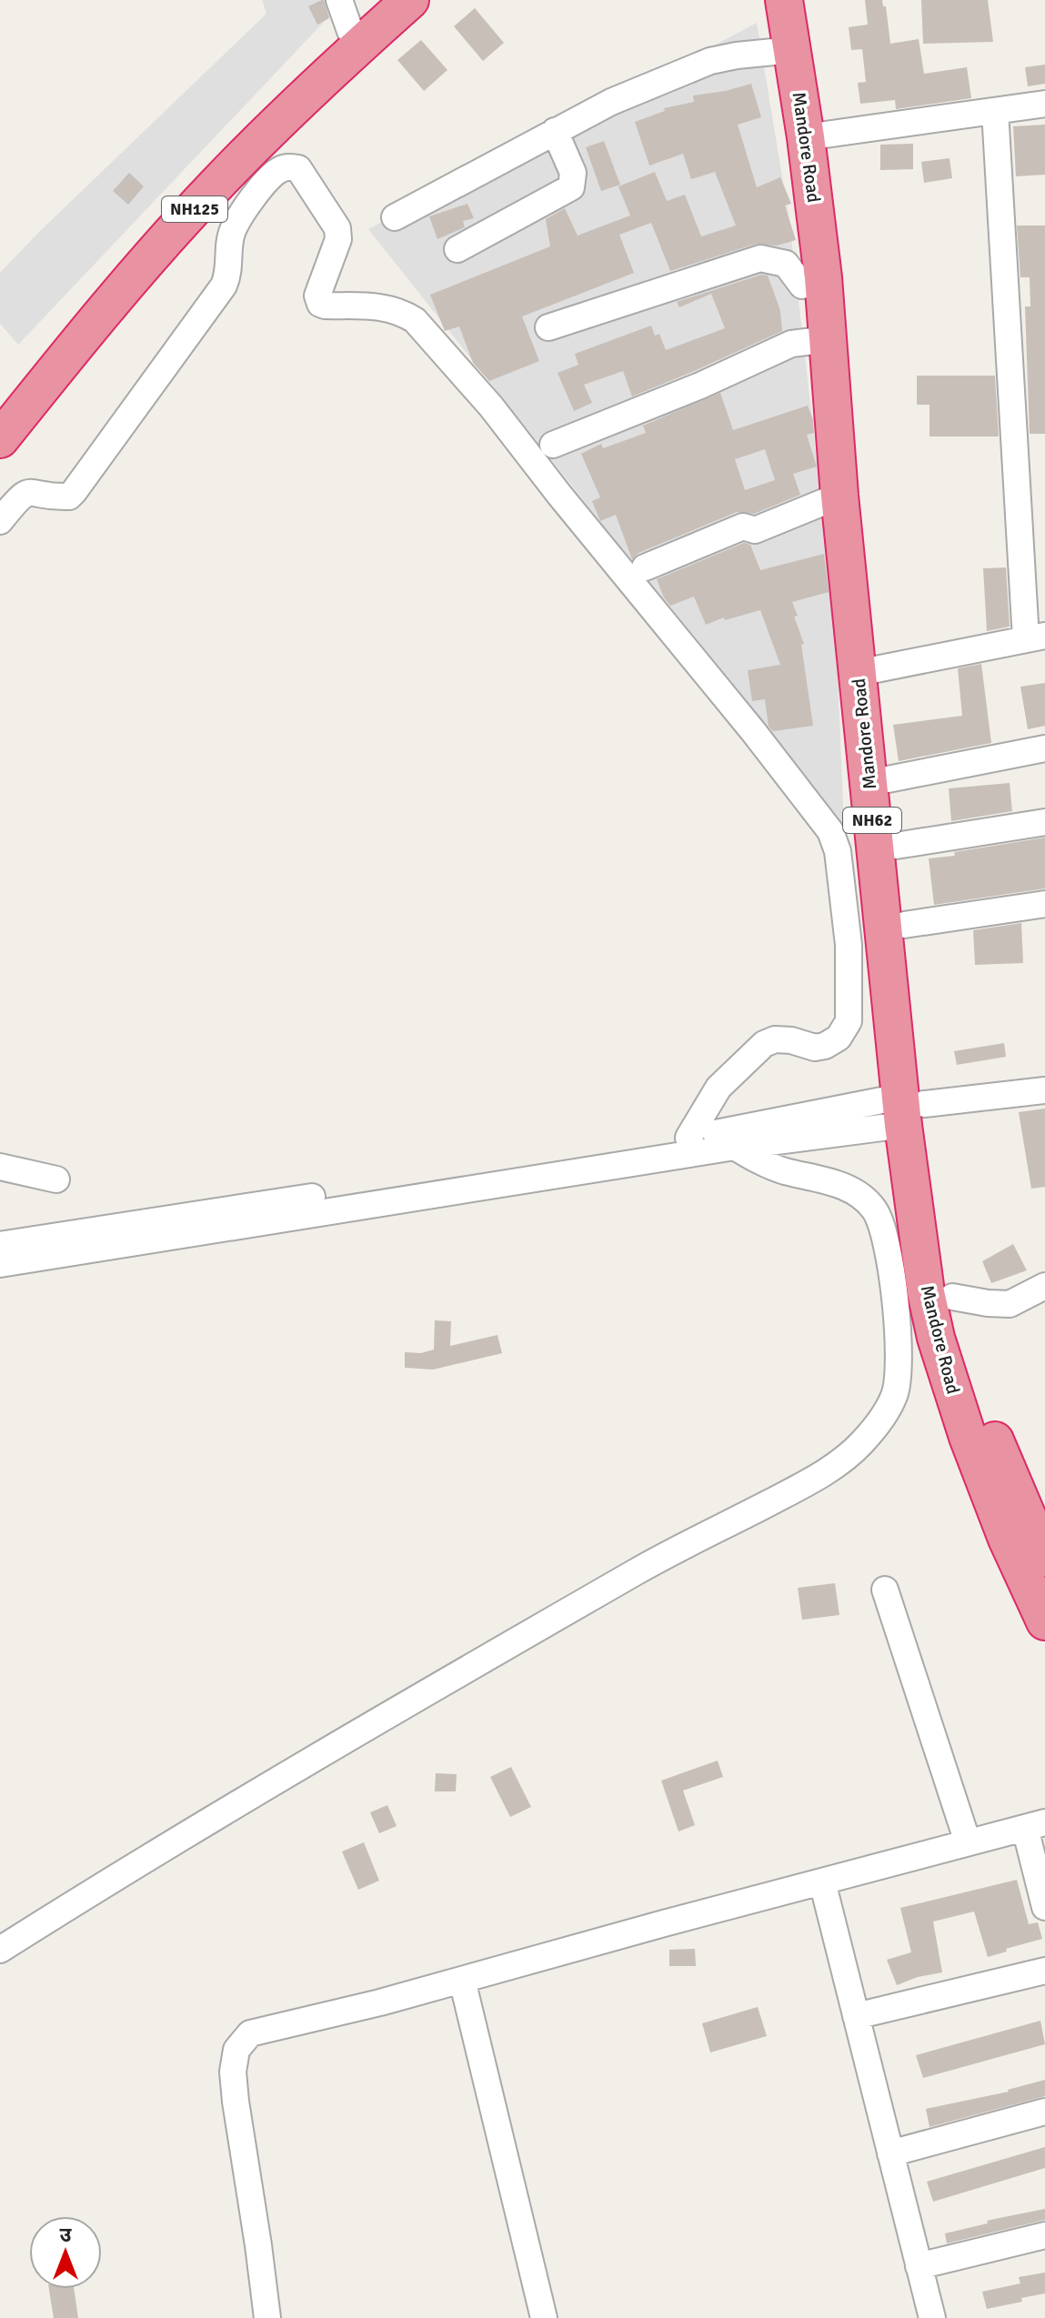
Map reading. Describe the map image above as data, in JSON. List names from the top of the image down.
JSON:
{
  "streets": {
    "highway": ["Mandore Road", "NH125", "NH62"]
  },
  "north": "top"
}
